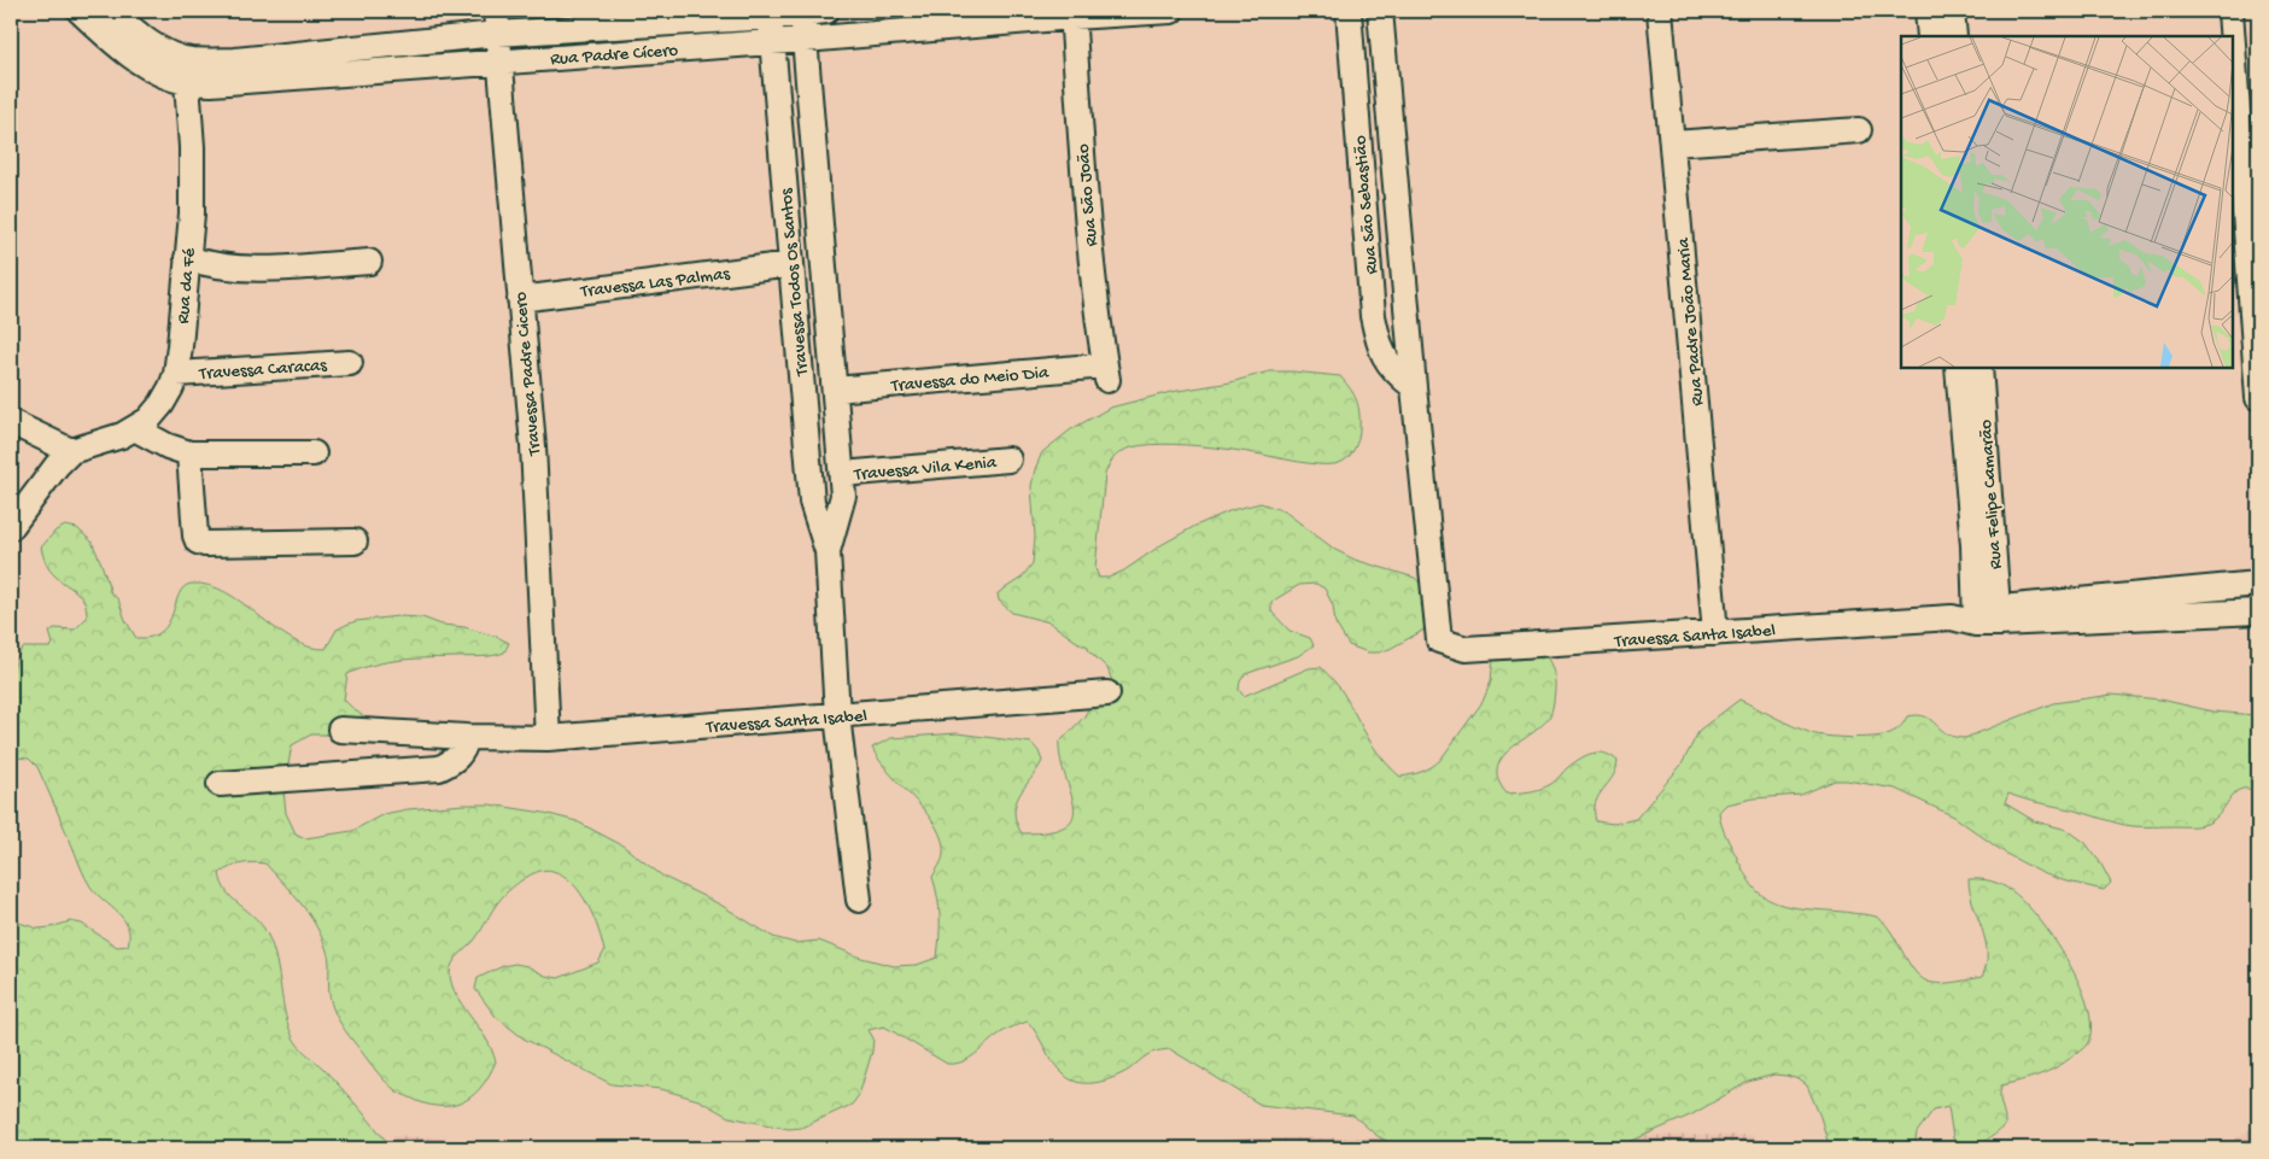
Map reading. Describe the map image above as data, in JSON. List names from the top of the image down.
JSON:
{
  "streets": {
    "street": [
      "Rua Padre Cícero",
      "Rua São João",
      "Rua São Sebastião",
      "Travessa Las Palmas",
      "Travessa Todos Os Santos",
      "Rua da Fé",
      "Rua Padre João Maria",
      "Travessa Caracas",
      "Travessa Padre Cicero",
      "Travessa do Meio Dia",
      "Travessa Vila Kenia",
      "Rua Felipe Camarão",
      "Travessa Santa Isabel"
    ]
  },
  "crossings": [
    ["Rua Padre Cícero", "Rua São João"],
    ["Rua Padre Cícero", "Travessa Todos Os Santos"],
    ["Rua Padre Cícero", "Rua da Fé"],
    ["Rua Padre Cícero", "Travessa Padre Cicero"],
    ["Rua São João", "Travessa do Meio Dia"],
    ["Rua São Sebastião", "Travessa Santa Isabel"],
    ["Travessa Las Palmas", "Travessa Todos Os Santos"],
    ["Travessa Las Palmas", "Travessa Padre Cicero"],
    ["Travessa Todos Os Santos", "Travessa do Meio Dia"],
    ["Travessa Todos Os Santos", "Travessa Vila Kenia"],
    ["Travessa Todos Os Santos", "Travessa Santa Isabel"],
    ["Rua da Fé", "Travessa Caracas"],
    ["Rua Padre João Maria", "Travessa Santa Isabel"],
    ["Travessa Padre Cicero", "Travessa Santa Isabel"],
    ["Rua Felipe Camarão", "Travessa Santa Isabel"]
  ]
}
